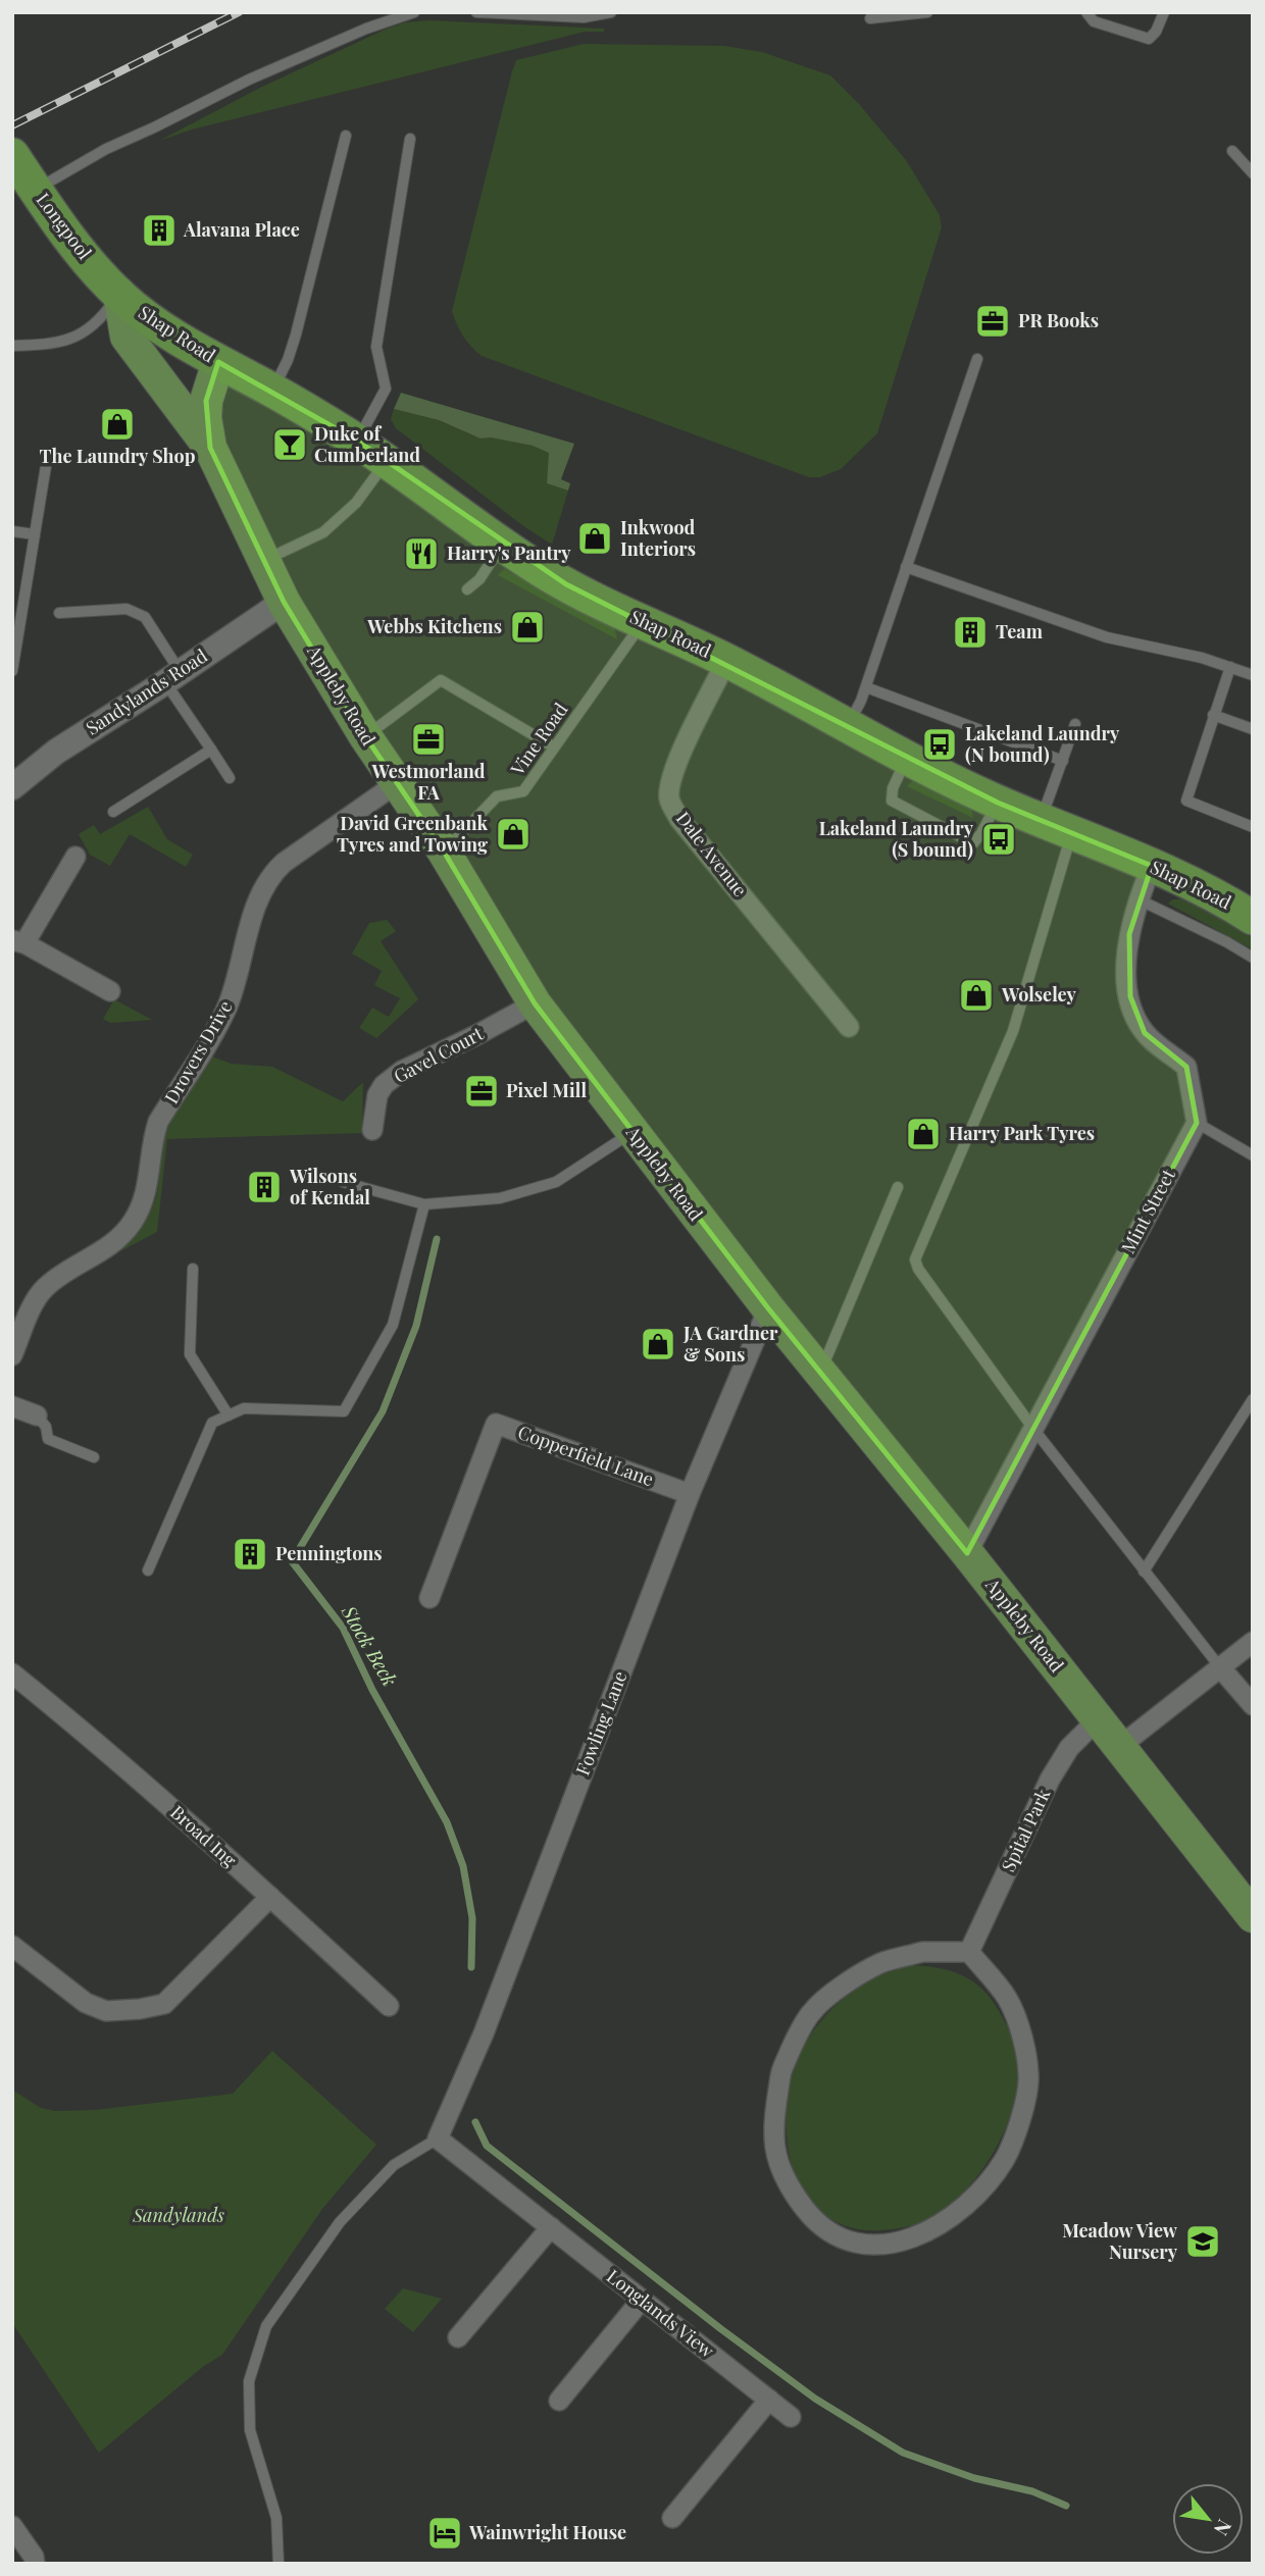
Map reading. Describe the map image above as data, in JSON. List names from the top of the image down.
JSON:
{
  "streets": {
    "highway": ["Longpool", "Shap Road"],
    "main road": ["Appleby Road"],
    "street": [
      "Sandylands Road",
      "Dale Avenue",
      "Drovers Drive",
      "Gavel Court",
      "Mint Street",
      "Copperfield Lane",
      "Fowling Lane",
      "Spital Park",
      "Broad Ing",
      "Longlands View"
    ],
    "lane": ["Vine Road"]
  },
  "crossings": [
    ["Longpool", "Shap Road"],
    ["Shap Road", "Appleby Road"],
    ["Shap Road", "Vine Road"],
    ["Shap Road", "Dale Avenue"],
    ["Sandylands Road", "Appleby Road"],
    ["Appleby Road", "Vine Road"],
    ["Appleby Road", "Drovers Drive"],
    ["Appleby Road", "Gavel Court"],
    ["Appleby Road", "Mint Street"],
    ["Appleby Road", "Fowling Lane"],
    ["Appleby Road", "Spital Park"],
    ["Copperfield Lane", "Fowling Lane"],
    ["Fowling Lane", "Longlands View"]
  ],
  "water": ["Stock Beck"],
  "parks": ["Sandylands"],
  "places": {
    "building": [
      "Alavana Place",
      "Team",
      "Wilsons of Kendal",
      "Penningtons"
    ],
    "office": ["PR Books", "Westmorland FA", "Pixel Mill"],
    "shop": [
      "The Laundry Shop",
      "Inkwood Interiors",
      "Webbs Kitchens",
      "David Greenbank Tyres and Towing",
      "Wolseley",
      "Harry Park Tyres",
      "JA Gardner & Sons"
    ],
    "bar": ["Duke of Cumberland"],
    "restaurant": ["Harry's Pantry"],
    "bus stop": ["Lakeland Laundry (N bound)", "Lakeland Laundry (S bound)"],
    "school or university": ["Meadow View Nursery"],
    "hotel": ["Wainwright House"]
  },
  "north": "bottom right"
}
